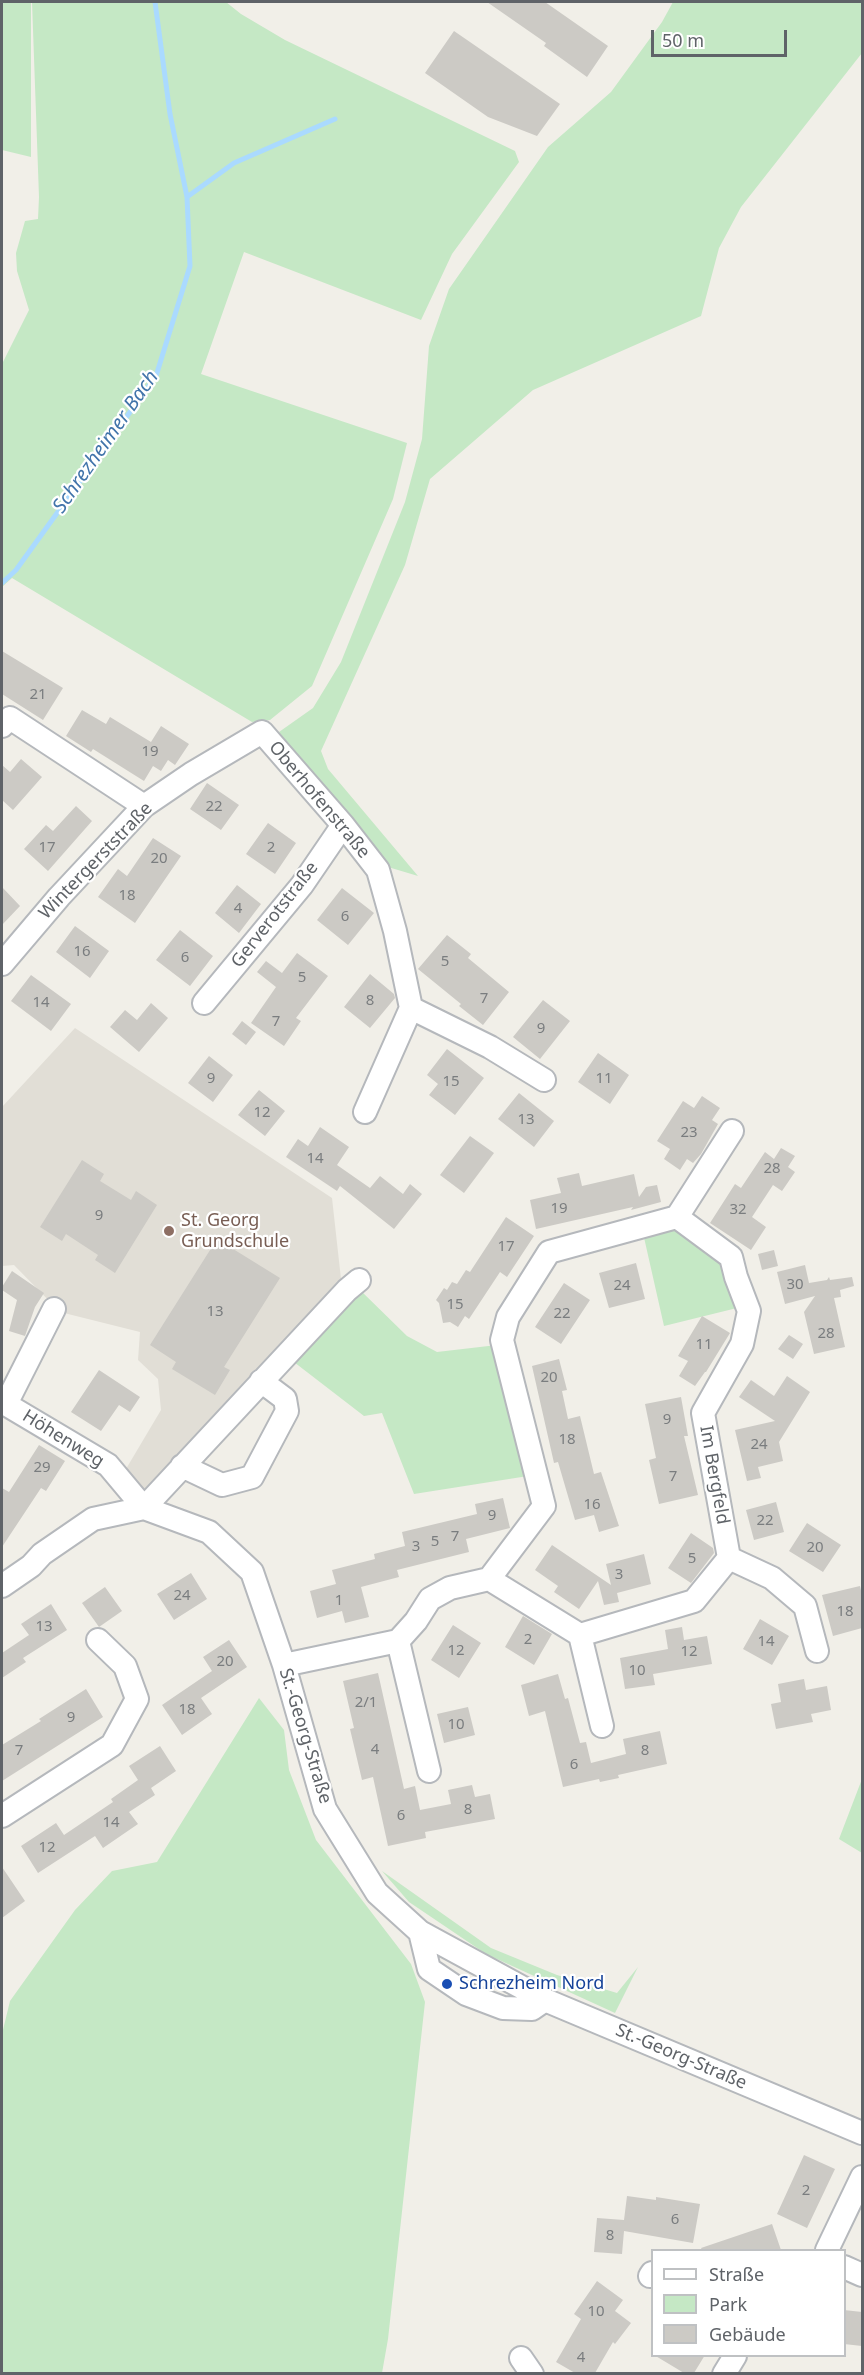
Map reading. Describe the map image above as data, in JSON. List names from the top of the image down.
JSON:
{
  "streets": {
    "street": [
      "Oberhofenstraße",
      "Wintergerststraße",
      "Gerverotstraße",
      "Höhenweg",
      "Im Bergfeld",
      "St.-Georg-Straße"
    ]
  },
  "crossings": [
    ["Oberhofenstraße", "Wintergerststraße"],
    ["Oberhofenstraße", "Gerverotstraße"],
    ["Höhenweg", "St.-Georg-Straße"]
  ],
  "water": ["Schrezheimer Bach"],
  "places": ["St. Georg Grundschule", "Schrezheim Nord"],
  "house_numbers": [
    "21",
    "19",
    "22",
    "17",
    "2",
    "20",
    "18",
    "4",
    "6",
    "16",
    "6",
    "5",
    "5",
    "7",
    "8",
    "14",
    "7",
    "9",
    "9",
    "11",
    "15",
    "12",
    "13",
    "23",
    "14",
    "28",
    "19",
    "32",
    "9",
    "17",
    "30",
    "24",
    "15",
    "13",
    "22",
    "28",
    "11",
    "20",
    "9",
    "18",
    "24",
    "29",
    "7",
    "16",
    "9",
    "22",
    "7",
    "5",
    "3",
    "20",
    "5",
    "3",
    "24",
    "1",
    "18",
    "13",
    "2",
    "14",
    "12",
    "12",
    "20",
    "10",
    "2/1",
    "18",
    "9",
    "10",
    "4",
    "7",
    "8",
    "6",
    "8",
    "6",
    "14",
    "12",
    "2",
    "6",
    "8",
    "10",
    "4"
  ],
  "legend": ["Straße", "Park", "Gebäude"],
  "scale_bar": "50 m"
}
